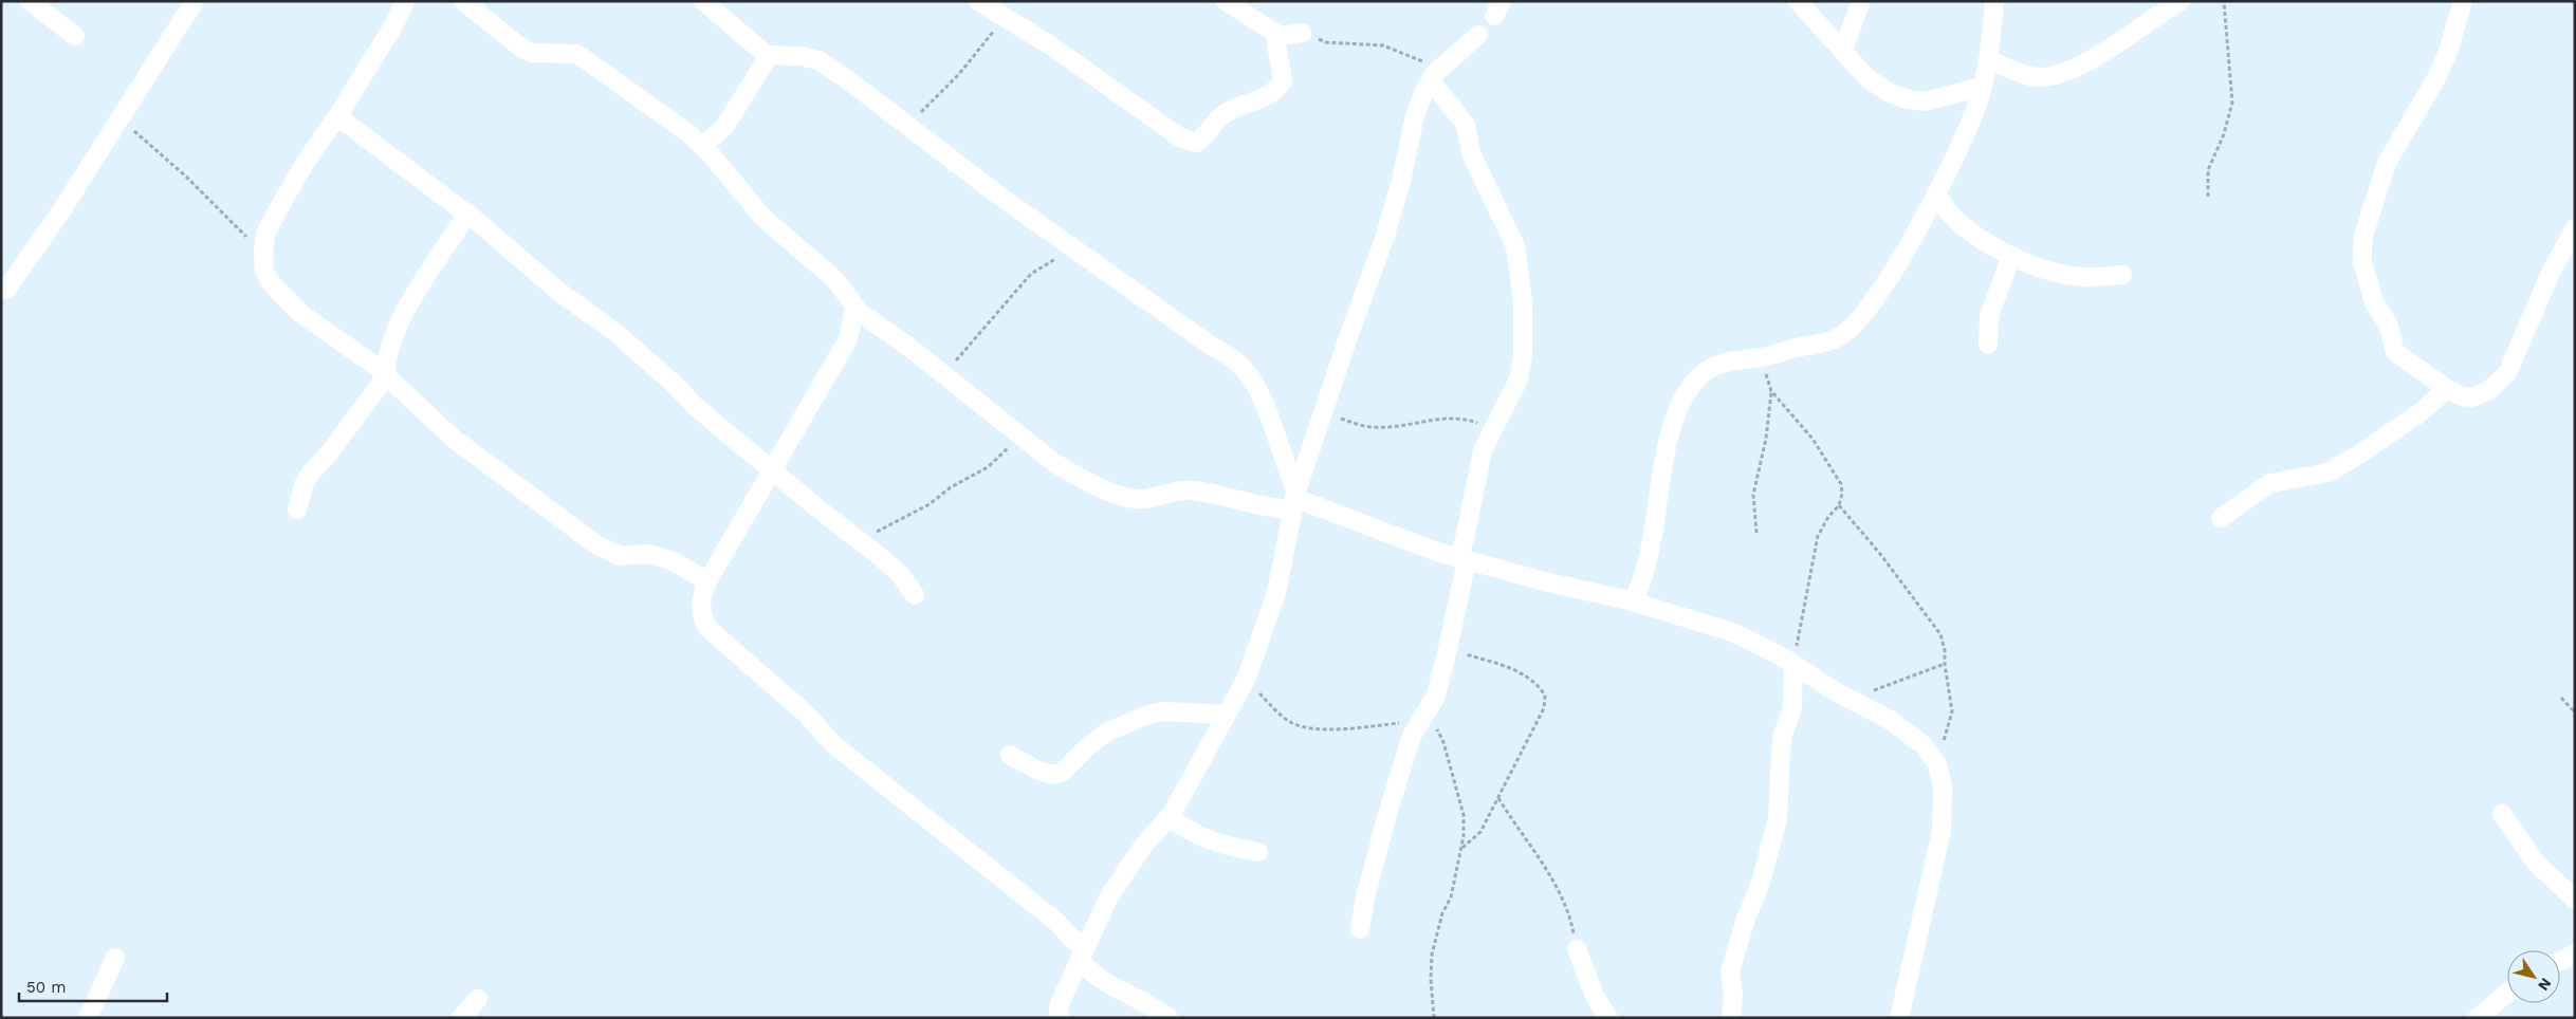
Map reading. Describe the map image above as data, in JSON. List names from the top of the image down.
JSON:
{
  "scale_bar": "50 m",
  "north": "bottom right"
}
